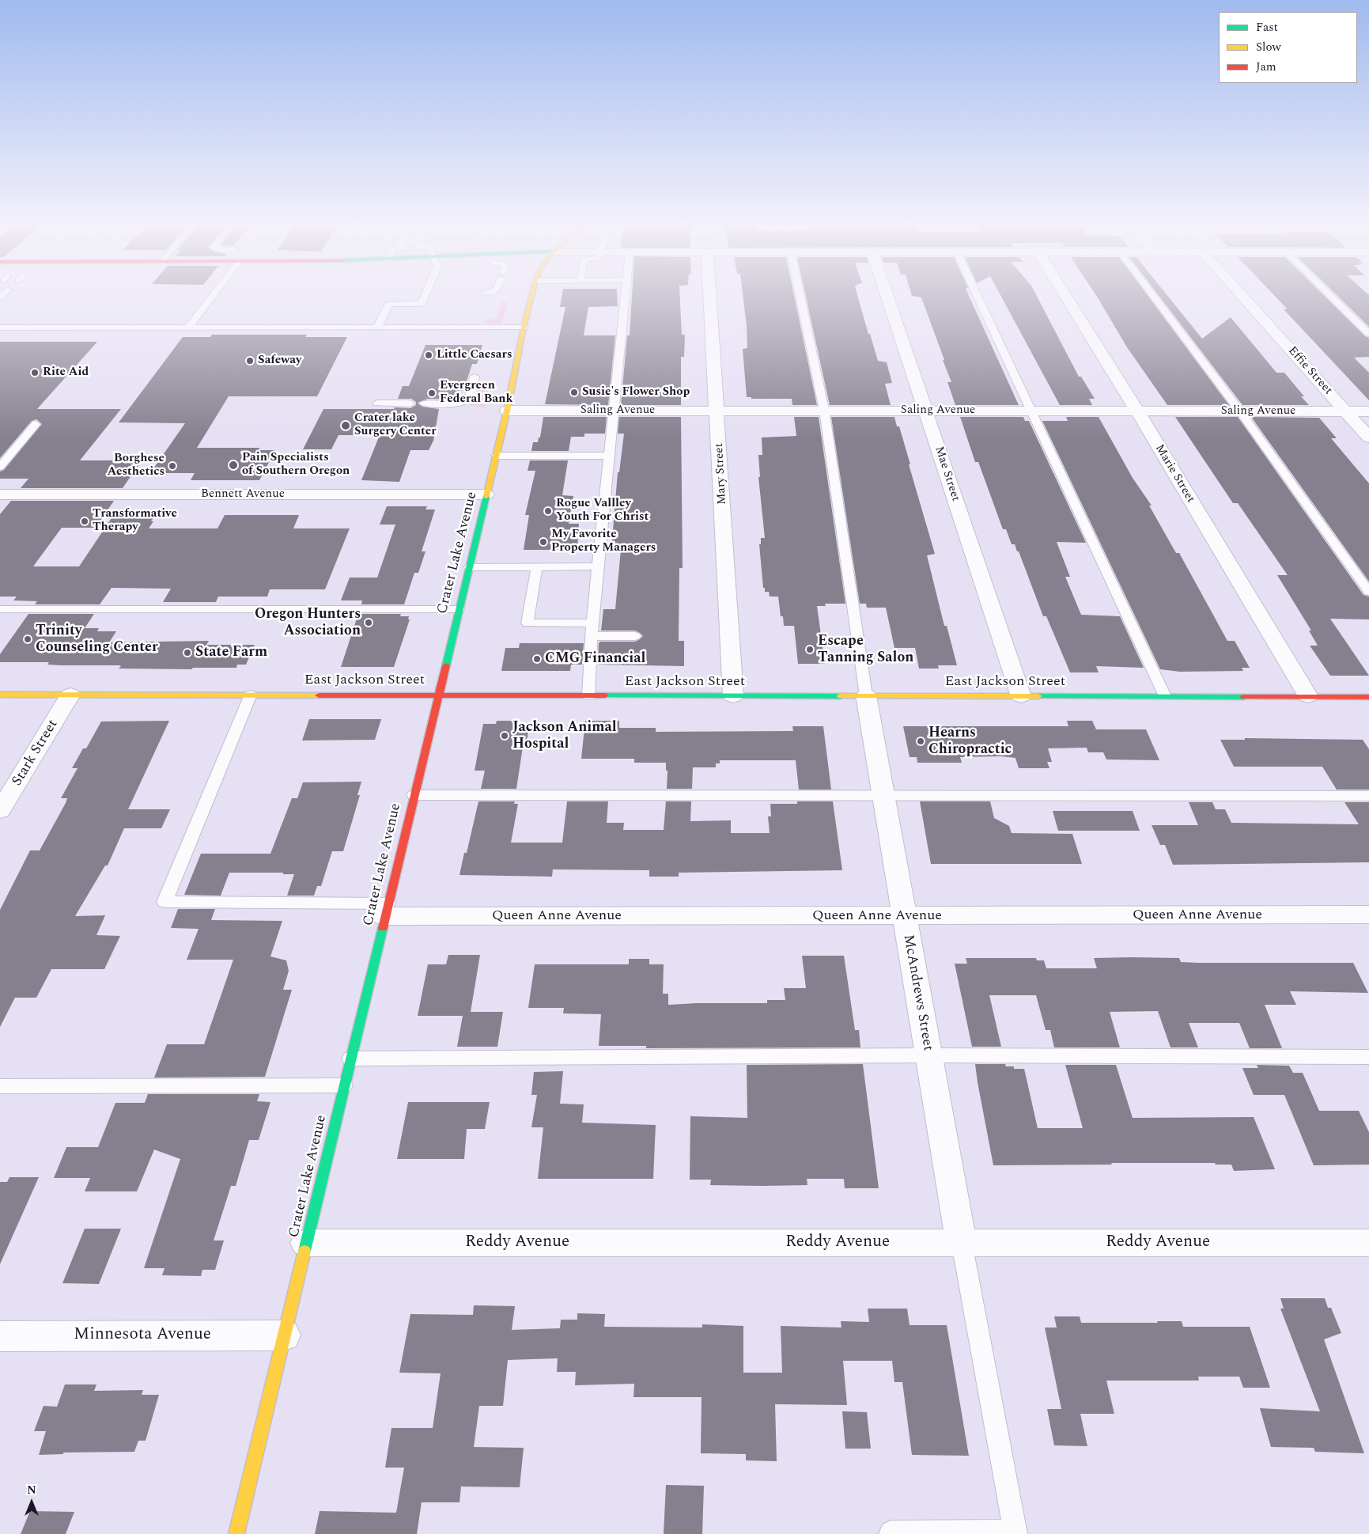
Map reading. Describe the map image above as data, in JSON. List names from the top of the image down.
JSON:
{
  "streets": {
    "main road": ["Crater Lake Avenue", "East Jackson Street"],
    "street": [
      "Effie Street",
      "Saling Avenue",
      "Mary Street",
      "Mae Street",
      "Marie Street",
      "Bennett Avenue",
      "Stark Street",
      "Queen Anne Avenue",
      "McAndrews Street",
      "Reddy Avenue",
      "Minnesota Avenue"
    ]
  },
  "crossings": [
    ["Effie Street", "Saling Avenue"],
    ["Saling Avenue", "Mary Street"],
    ["Saling Avenue", "Mae Street"],
    ["Saling Avenue", "Marie Street"],
    ["Saling Avenue", "Crater Lake Avenue"],
    ["Mary Street", "East Jackson Street"],
    ["Mae Street", "East Jackson Street"],
    ["Marie Street", "East Jackson Street"],
    ["Bennett Avenue", "Crater Lake Avenue"],
    ["Crater Lake Avenue", "East Jackson Street"],
    ["Crater Lake Avenue", "Queen Anne Avenue"],
    ["Crater Lake Avenue", "Reddy Avenue"],
    ["Crater Lake Avenue", "Minnesota Avenue"],
    ["East Jackson Street", "Stark Street"],
    ["East Jackson Street", "McAndrews Street"],
    ["Queen Anne Avenue", "McAndrews Street"],
    ["McAndrews Street", "Reddy Avenue"]
  ],
  "places": [
    "Little Caesars",
    "Safeway",
    "Rite Aid",
    "Susie's Flower Shop",
    "Evergreen Federal Bank",
    "Crater lake Surgery Center",
    "Pain Specialists of Southern Oregon",
    "Borghese Aesthetics",
    "Rogue Vallley Youth For Christ",
    "Transformative Therapy",
    "My Favorite Property Managers",
    "Oregon Hunters Association",
    "Trinity Counseling Center",
    "Escape Tanning Salon",
    "State Farm",
    "CMG Financial",
    "Jackson Animal Hospital",
    "Hearns Chiropractic"
  ],
  "legend": ["Fast", "Slow", "Jam"],
  "north": "top"
}
